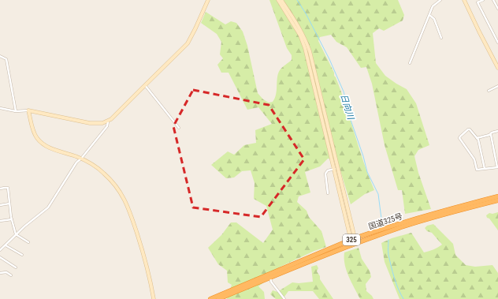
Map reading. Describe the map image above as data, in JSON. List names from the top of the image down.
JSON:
{
  "streets": {
    "highway": ["国道325号", "325"]
  },
  "water": ["日向川"]
}
